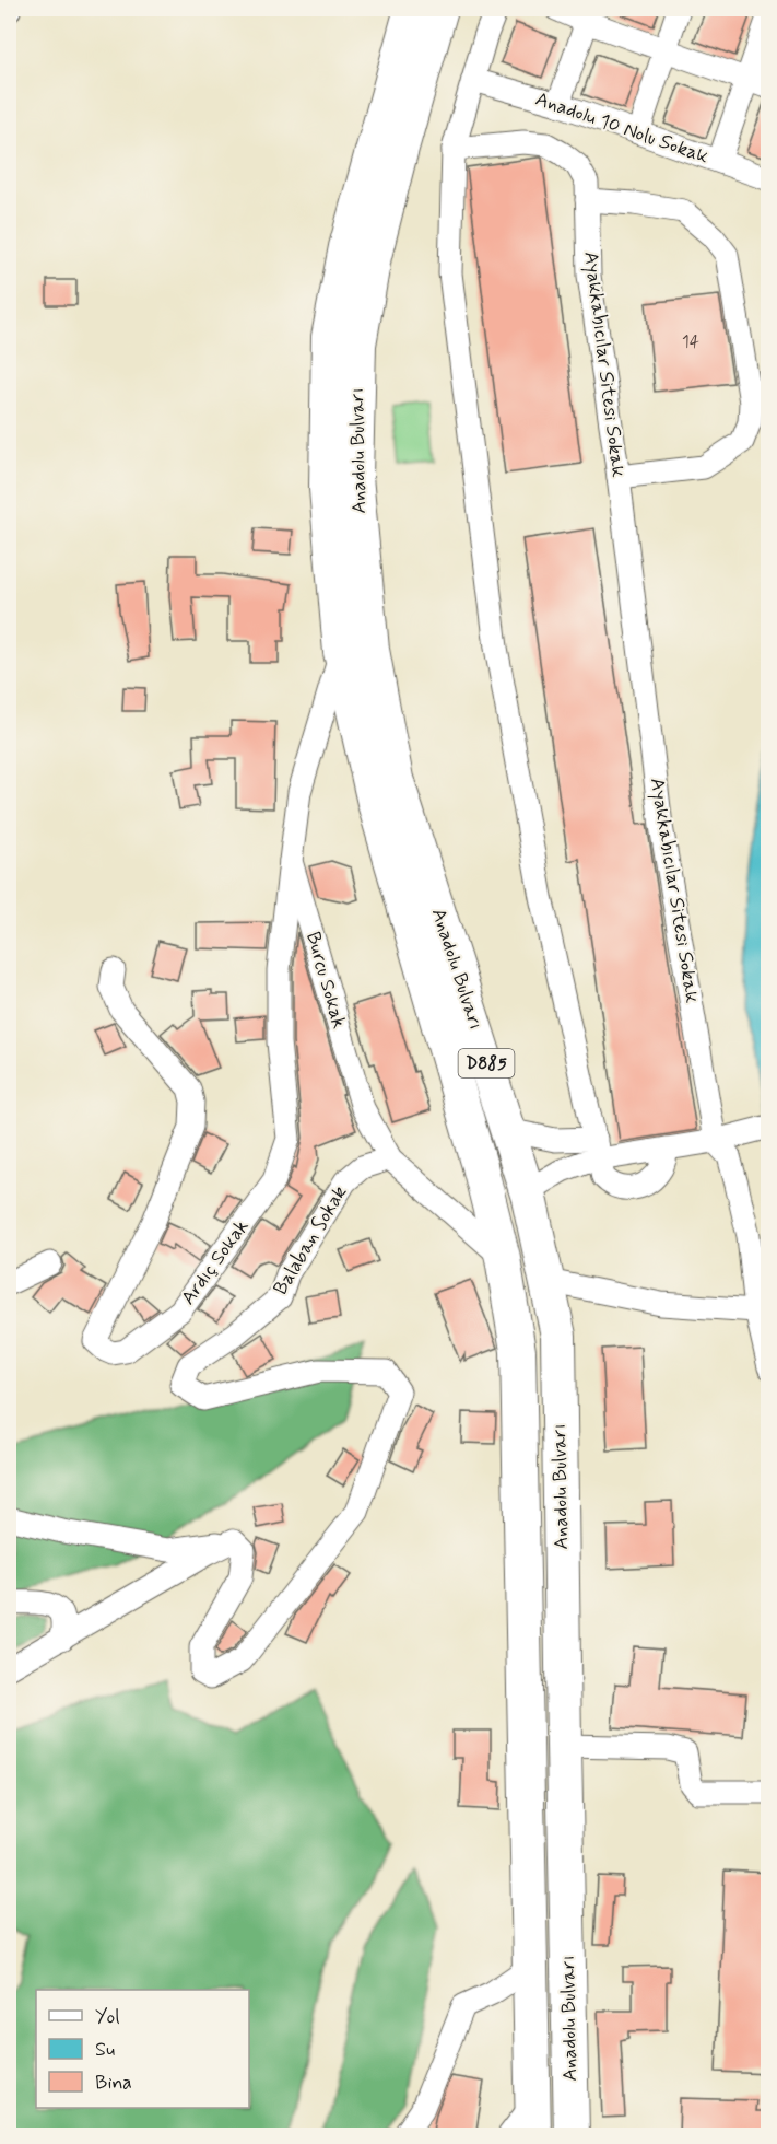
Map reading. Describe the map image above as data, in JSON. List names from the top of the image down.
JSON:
{
  "streets": {
    "highway": ["Anadolu Bulvarı", "D885"],
    "street": [
      "Anadolu 10 Nolu Sokak",
      "Ayakkabıcılar Sitesi Sokak",
      "Burcu Sokak",
      "Balaban Sokak",
      "Ardıç Sokak"
    ]
  },
  "crossings": [
    ["Anadolu Bulvarı", "Burcu Sokak"],
    ["Burcu Sokak", "Balaban Sokak"],
    ["Burcu Sokak", "Ardıç Sokak"]
  ],
  "house_numbers": ["14"],
  "legend": ["Yol", "Su", "Bina"]
}
